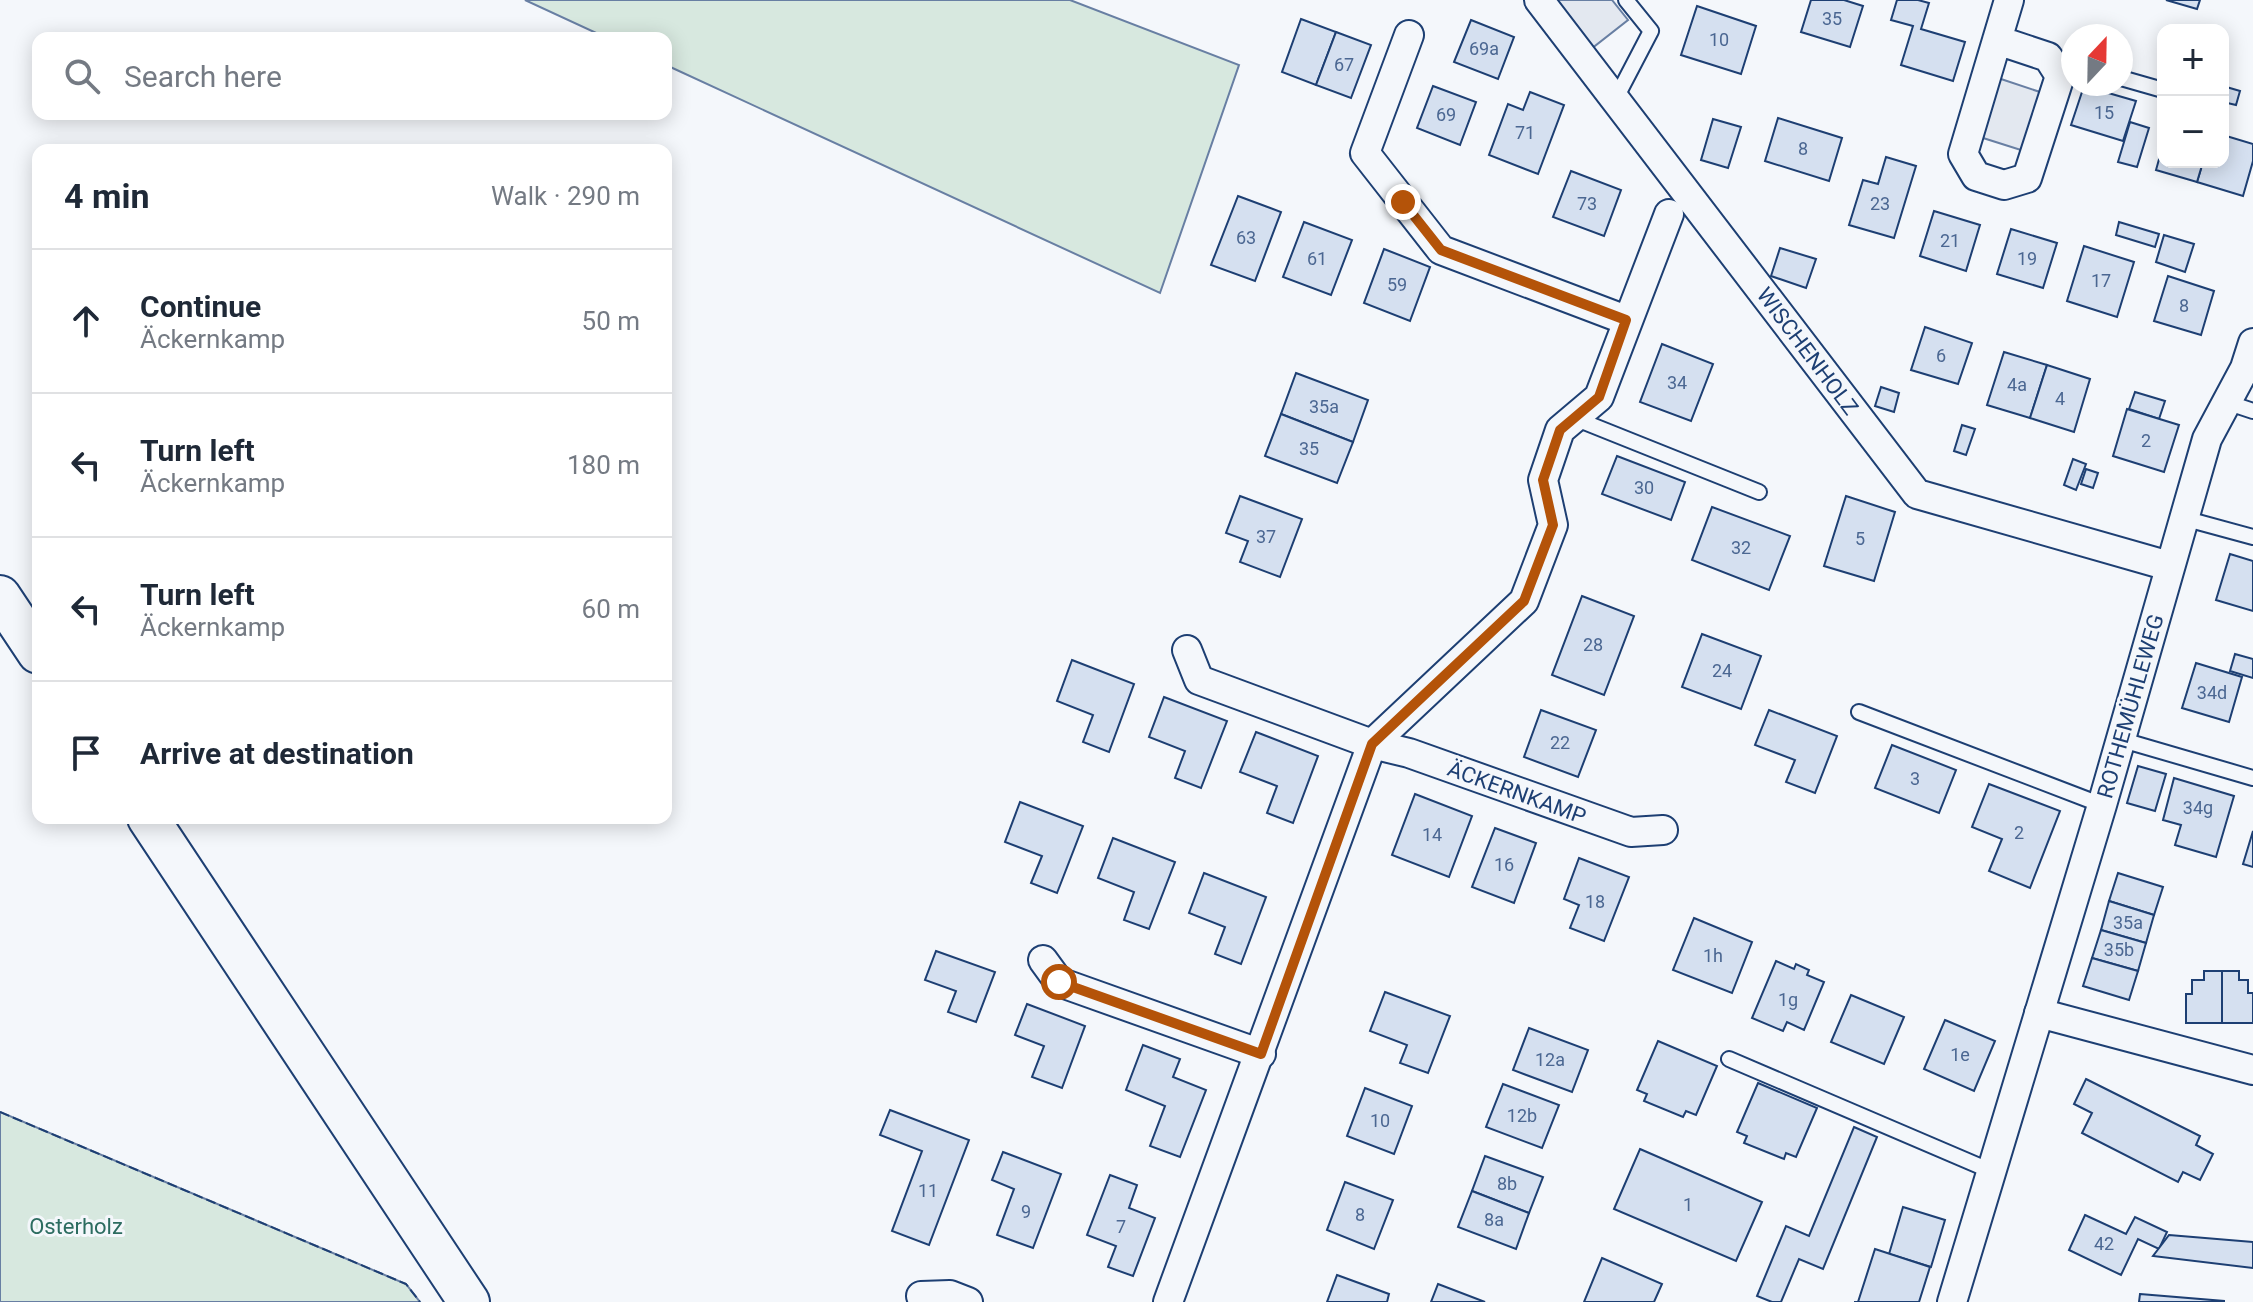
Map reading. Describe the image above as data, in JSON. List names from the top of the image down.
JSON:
{
  "streets": {
    "street": ["WISCHENHOLZ", "ROTHEMÜHLEWEG", "ÄCKERNKAMP"]
  },
  "crossings": [
    ["WISCHENHOLZ", "ROTHEMÜHLEWEG"]
  ],
  "parks": ["Osterholz"],
  "house_numbers": [
    "35",
    "10",
    "69a",
    "67",
    "15",
    "69",
    "71",
    "8",
    "73",
    "23",
    "63",
    "21",
    "61",
    "19",
    "17",
    "59",
    "8",
    "6",
    "34",
    "4a",
    "4",
    "35a",
    "2",
    "35",
    "30",
    "37",
    "5",
    "32",
    "28",
    "24",
    "34d",
    "22",
    "3",
    "34g",
    "2",
    "14",
    "16",
    "18",
    "35a",
    "35b",
    "1h",
    "1g",
    "1e",
    "12a",
    "12b",
    "10",
    "8b",
    "11",
    "1",
    "9",
    "8",
    "8a",
    "7",
    "42"
  ],
  "north": "top",
  "page": {
    "map_buttons": ["+", "−"],
    "search": "Search here",
    "heading": ["4 min", "Walk · 290 m"],
    "list": [
      ["Continue", "Äckernkamp", "50 m"],
      ["Turn left", "Äckernkamp", "180 m"],
      ["Turn left", "Äckernkamp", "60 m"],
      "Arrive at destination"
    ]
  }
}
